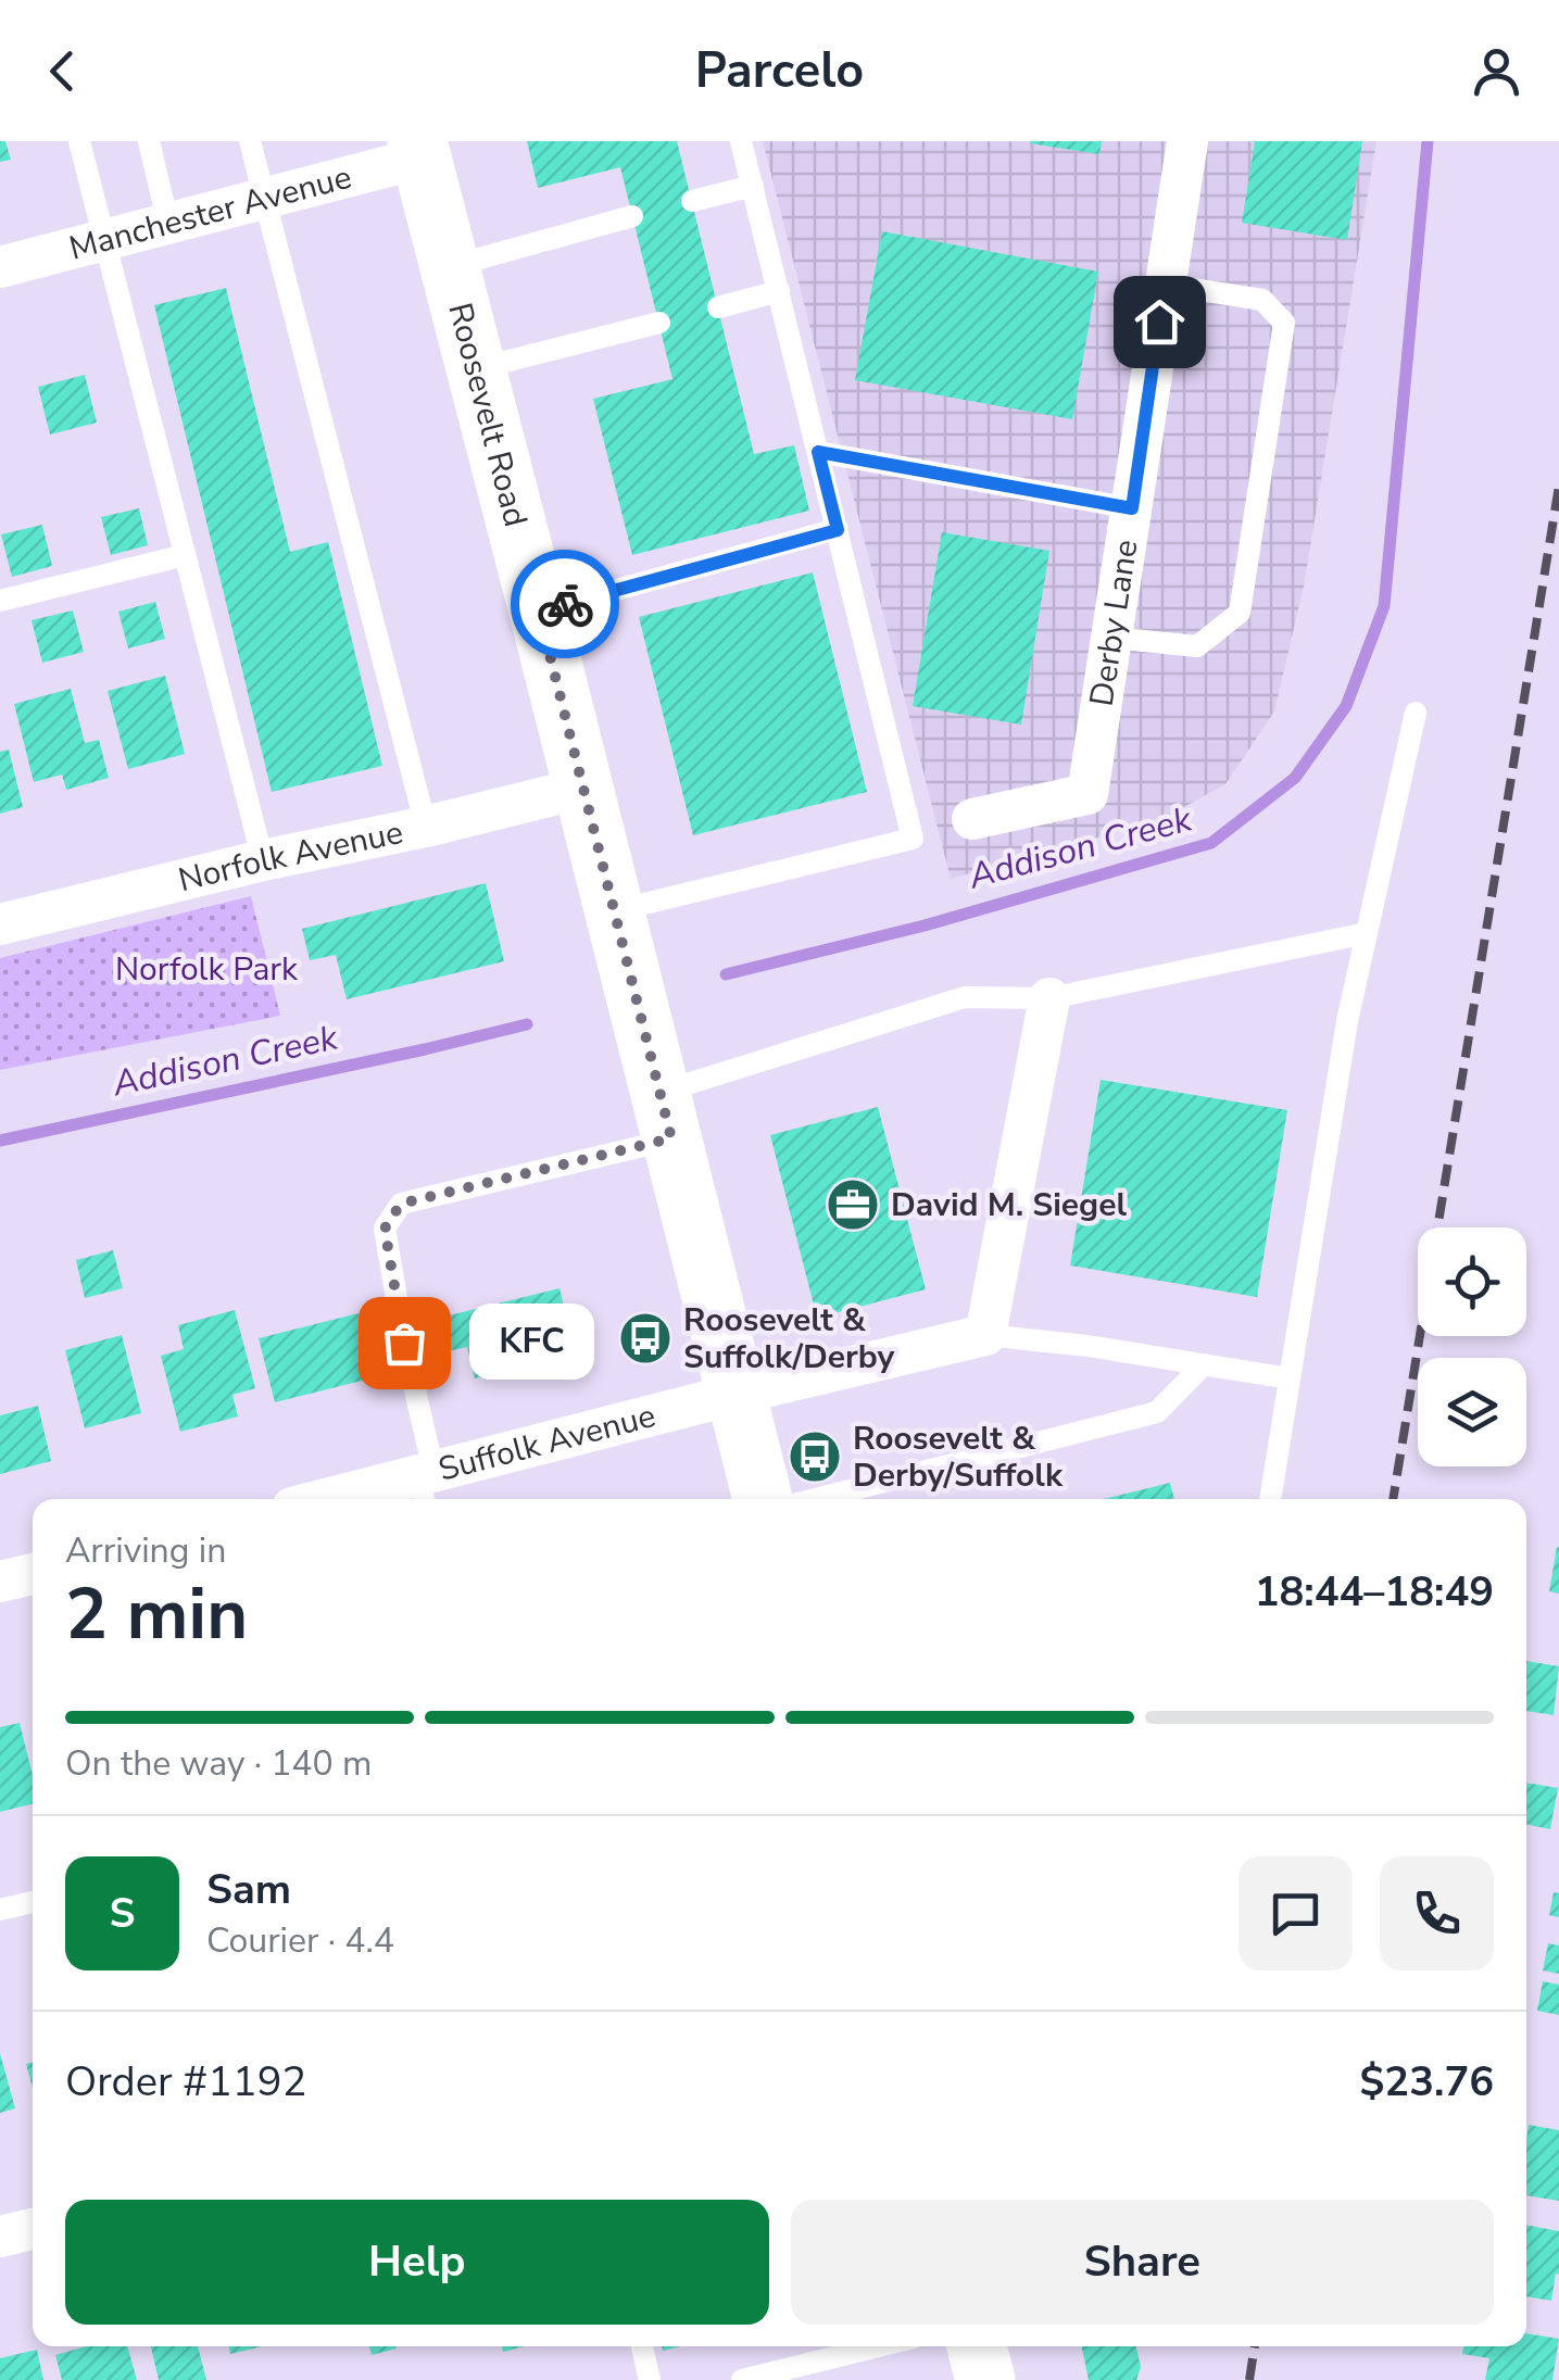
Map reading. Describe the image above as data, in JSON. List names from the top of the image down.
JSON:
{
  "streets": {
    "main road": ["Roosevelt Road"],
    "street": [
      "Manchester Avenue",
      "Derby Lane",
      "Norfolk Avenue",
      "Suffolk Avenue"
    ]
  },
  "crossings": [
    ["Manchester Avenue", "Roosevelt Road"],
    ["Roosevelt Road", "Norfolk Avenue"],
    ["Roosevelt Road", "Suffolk Avenue"]
  ],
  "water": ["Addison Creek"],
  "parks": ["Norfolk Park"],
  "places": {
    "office": ["David M. Siegel"],
    "bus stop": ["Roosevelt & Suffolk/Derby", "Roosevelt & Derby/Suffolk"],
    "other": ["KFC"]
  },
  "page": {
    "header": "Parcelo",
    "bubble": "KFC",
    "heading": ["2 min", "Arriving in", "18:44–18:49"],
    "panel": [
      "Sam",
      "Courier · 4.4",
      "Order #1192",
      "$23.76"
    ],
    "bar": "On the way · 140 m",
    "round": "S",
    "buttons": ["Help", "Share"]
  }
}
